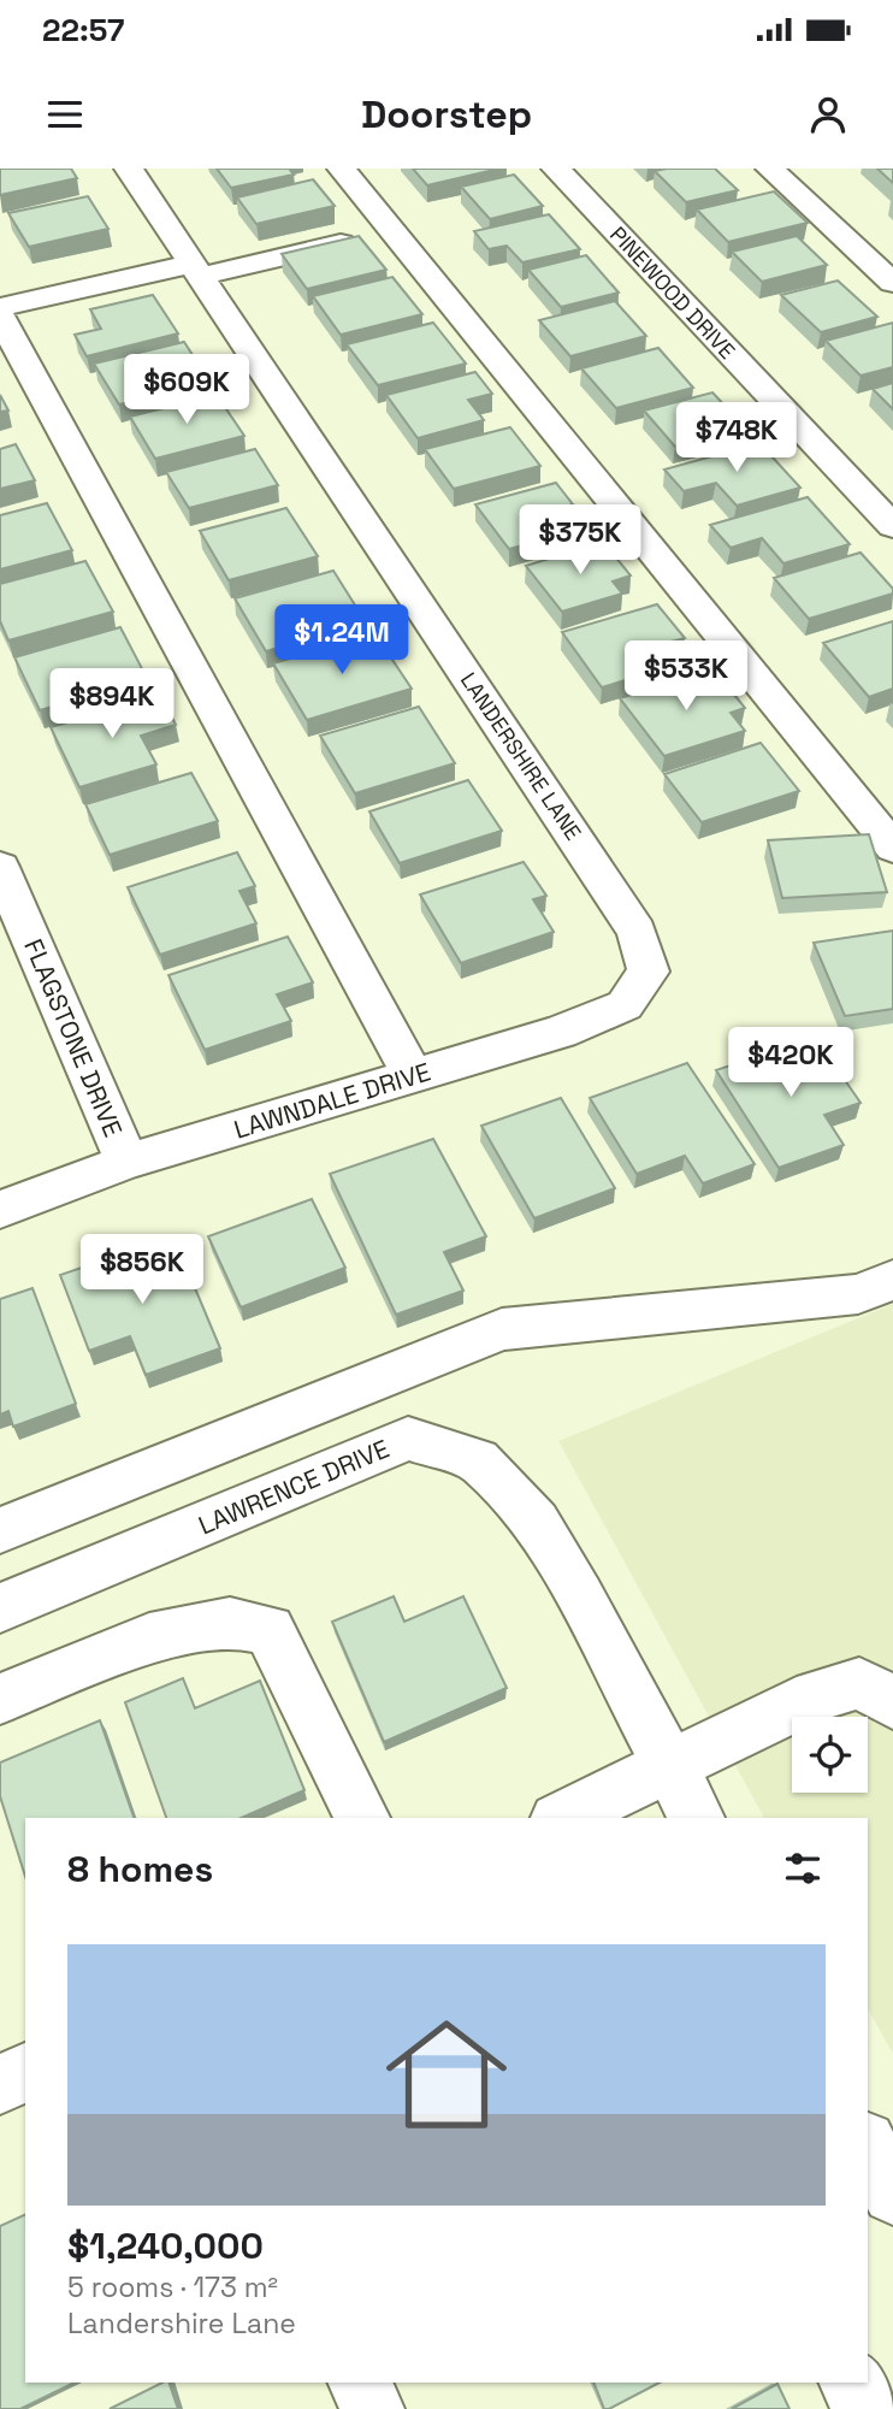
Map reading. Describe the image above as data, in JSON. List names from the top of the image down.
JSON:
{
  "streets": {
    "street": [
      "PINEWOOD DRIVE",
      "LANDERSHIRE LANE",
      "FLAGSTONE DRIVE",
      "LAWNDALE DRIVE",
      "LAWRENCE DRIVE"
    ]
  },
  "crossings": [
    ["LANDERSHIRE LANE", "LAWNDALE DRIVE"],
    ["FLAGSTONE DRIVE", "LAWNDALE DRIVE"]
  ],
  "page": {
    "status": "22:57",
    "header": "Doorstep",
    "price": [
      "$609K",
      "$748K",
      "$375K",
      "$1.24M",
      "$533K",
      "$894K",
      "$420K",
      "$856K"
    ],
    "heading": "8 homes",
    "list": [
      {
        "name": "$1,240,000",
        "note": "5 rooms · 173 m² · Landershire Lane"
      }
    ]
  }
}
